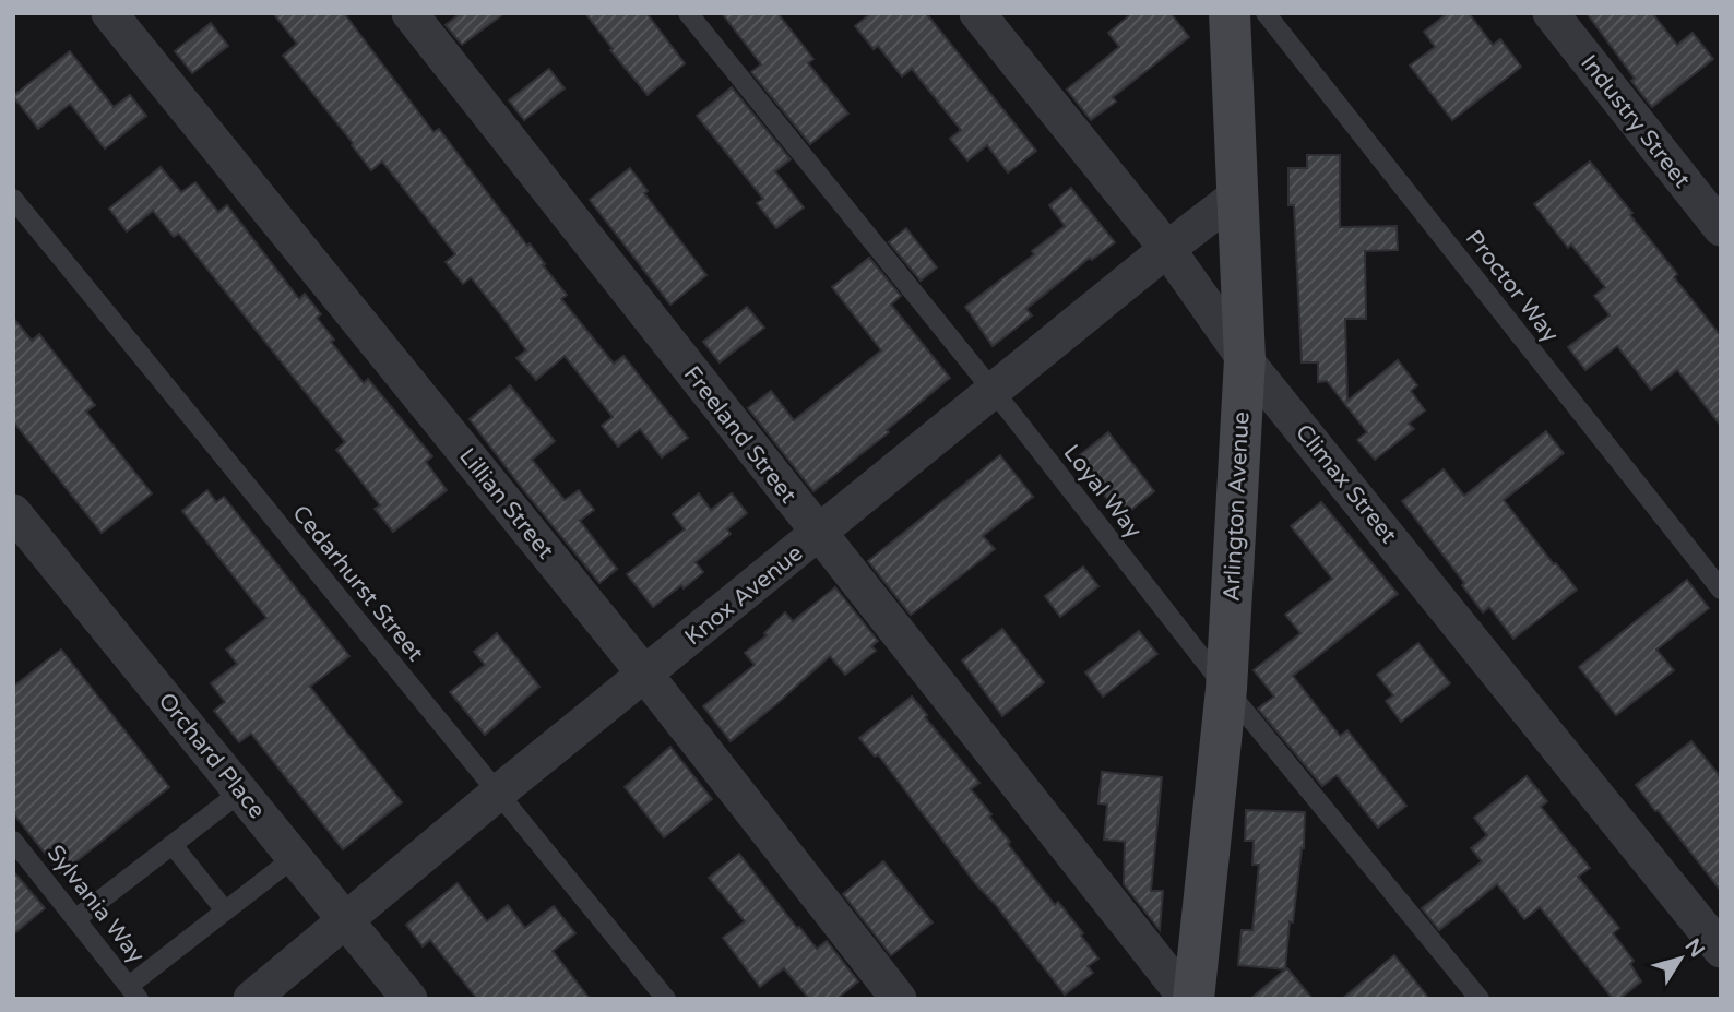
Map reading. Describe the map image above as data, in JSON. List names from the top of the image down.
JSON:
{
  "streets": {
    "main road": ["Arlington Avenue"],
    "street": [
      "Industry Street",
      "Freeland Street",
      "Climax Street",
      "Lillian Street",
      "Knox Avenue",
      "Orchard Place"
    ],
    "lane": [
      "Proctor Way",
      "Loyal Way",
      "Cedarhurst Street",
      "Sylvania Way"
    ]
  },
  "crossings": [
    ["Freeland Street", "Knox Avenue"],
    ["Climax Street", "Arlington Avenue"],
    ["Climax Street", "Knox Avenue"],
    ["Loyal Way", "Arlington Avenue"],
    ["Loyal Way", "Knox Avenue"],
    ["Lillian Street", "Knox Avenue"],
    ["Arlington Avenue", "Knox Avenue"],
    ["Cedarhurst Street", "Knox Avenue"],
    ["Knox Avenue", "Orchard Place"]
  ],
  "north": "top right"
}
